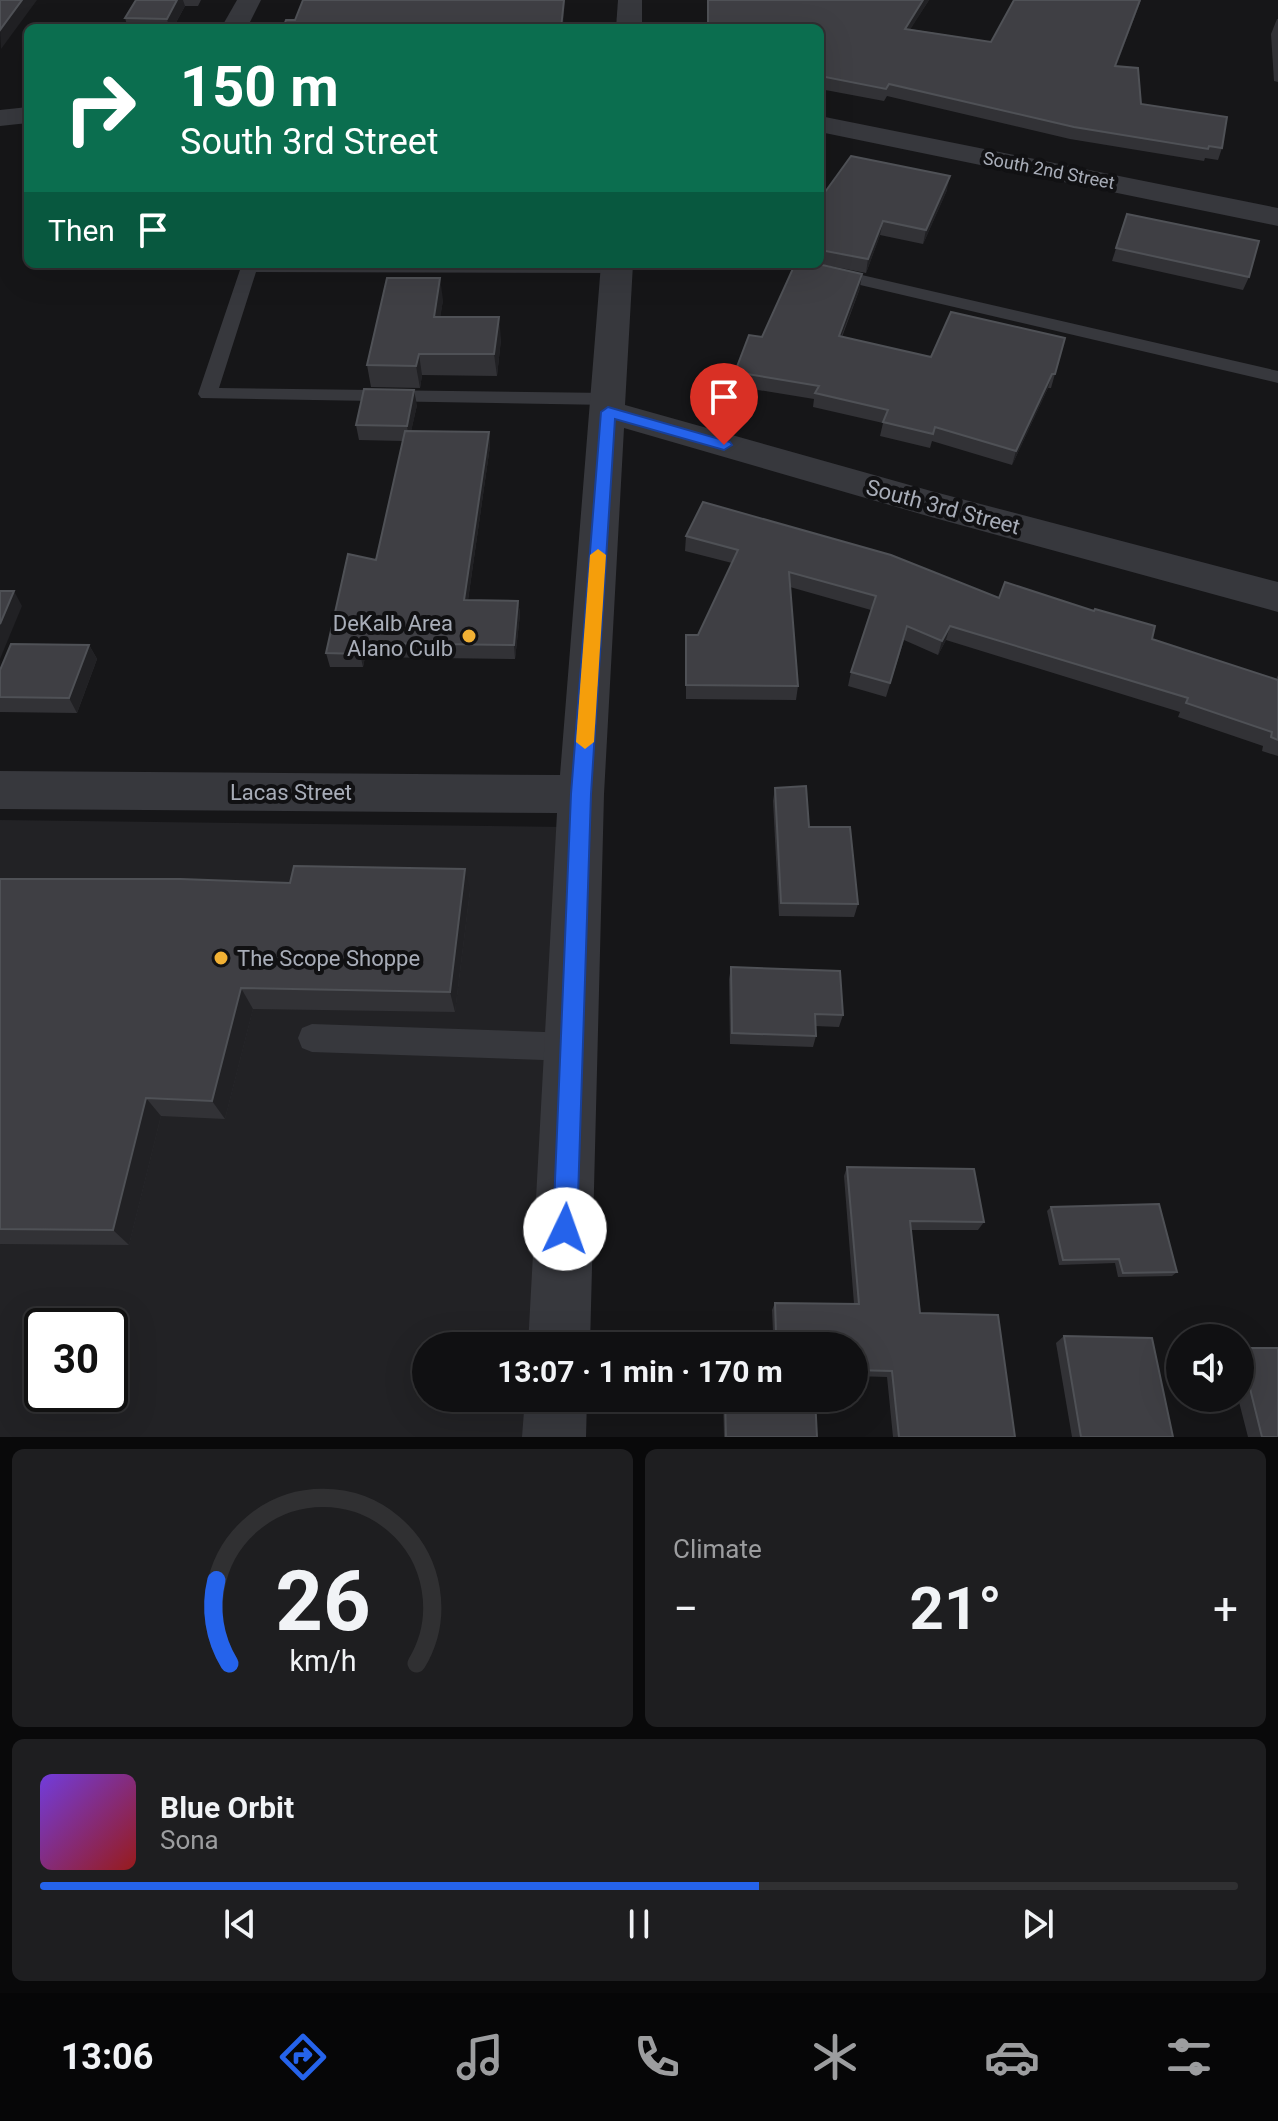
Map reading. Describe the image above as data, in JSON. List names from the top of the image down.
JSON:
{
  "streets": {
    "street": ["South 2nd Street", "South 3rd Street", "Lacas Street"]
  },
  "places": ["DeKalb Area Alano Culb", "The Scope Shoppe"],
  "page": {
    "turn": ["150 m", "South 3rd Street"],
    "then": "Then",
    "limit": "30",
    "trip": "13:07 · 1 min · 170 m",
    "tile": "Climate",
    "heat": ["−", "21°", "+"],
    "song": ["Blue Orbit", "Sona"],
    "tabs": "13:06",
    "gauge": ["26", "km/h"]
  }
}
